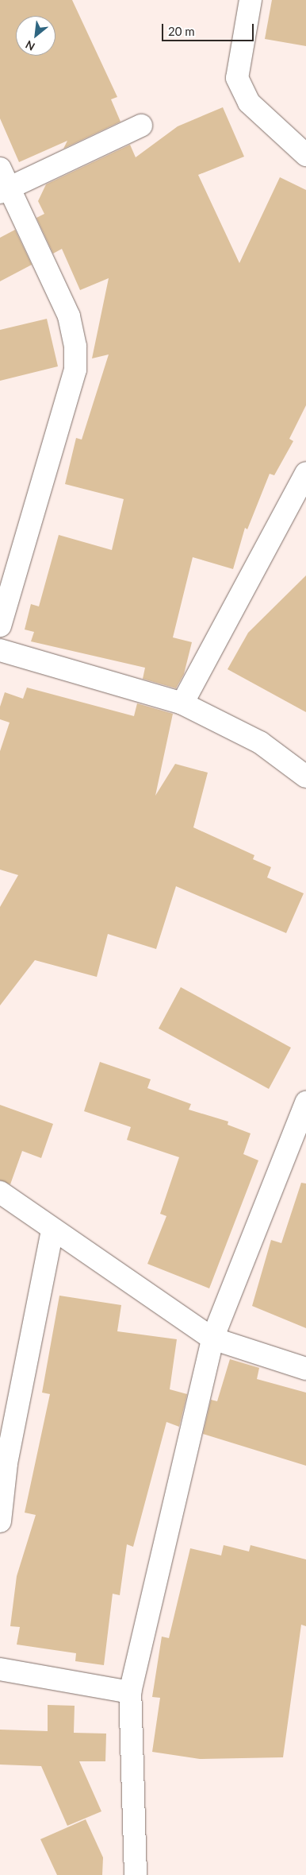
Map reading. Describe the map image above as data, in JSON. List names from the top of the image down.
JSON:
{
  "scale_bar": "20 m",
  "north": "bottom left"
}
